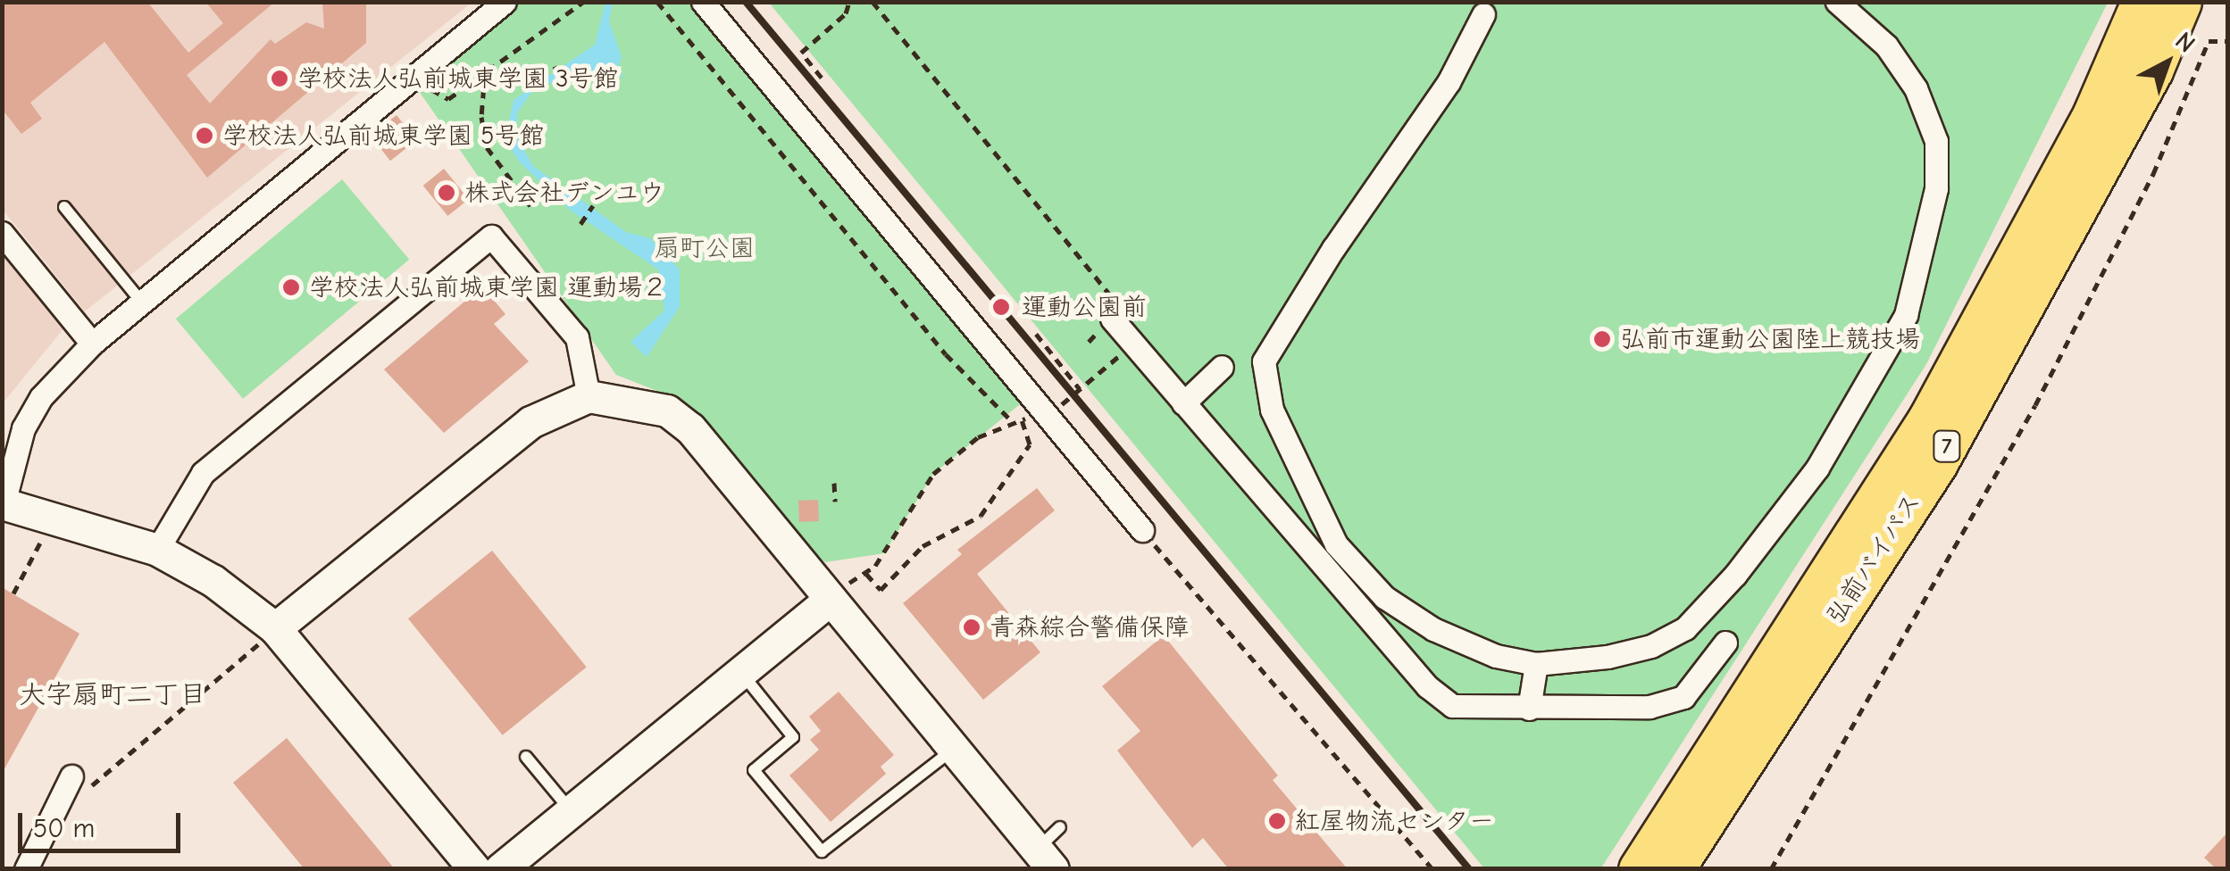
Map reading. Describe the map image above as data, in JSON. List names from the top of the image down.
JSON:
{
  "streets": {
    "highway": ["7", "弘前バイパス"]
  },
  "districts": ["大字扇町二丁目"],
  "parks": ["扇町公園"],
  "places": [
    "学校法人弘前城東学園 3号館",
    "学校法人弘前城東学園 5号館",
    "株式会社デンユウ",
    "学校法人弘前城東学園 運動場２",
    "運動公園前",
    "弘前市運動公園陸上競技場",
    "青森綜合警備保障",
    "紅屋物流センター"
  ],
  "scale_bar": "50 m",
  "north": "top right"
}
